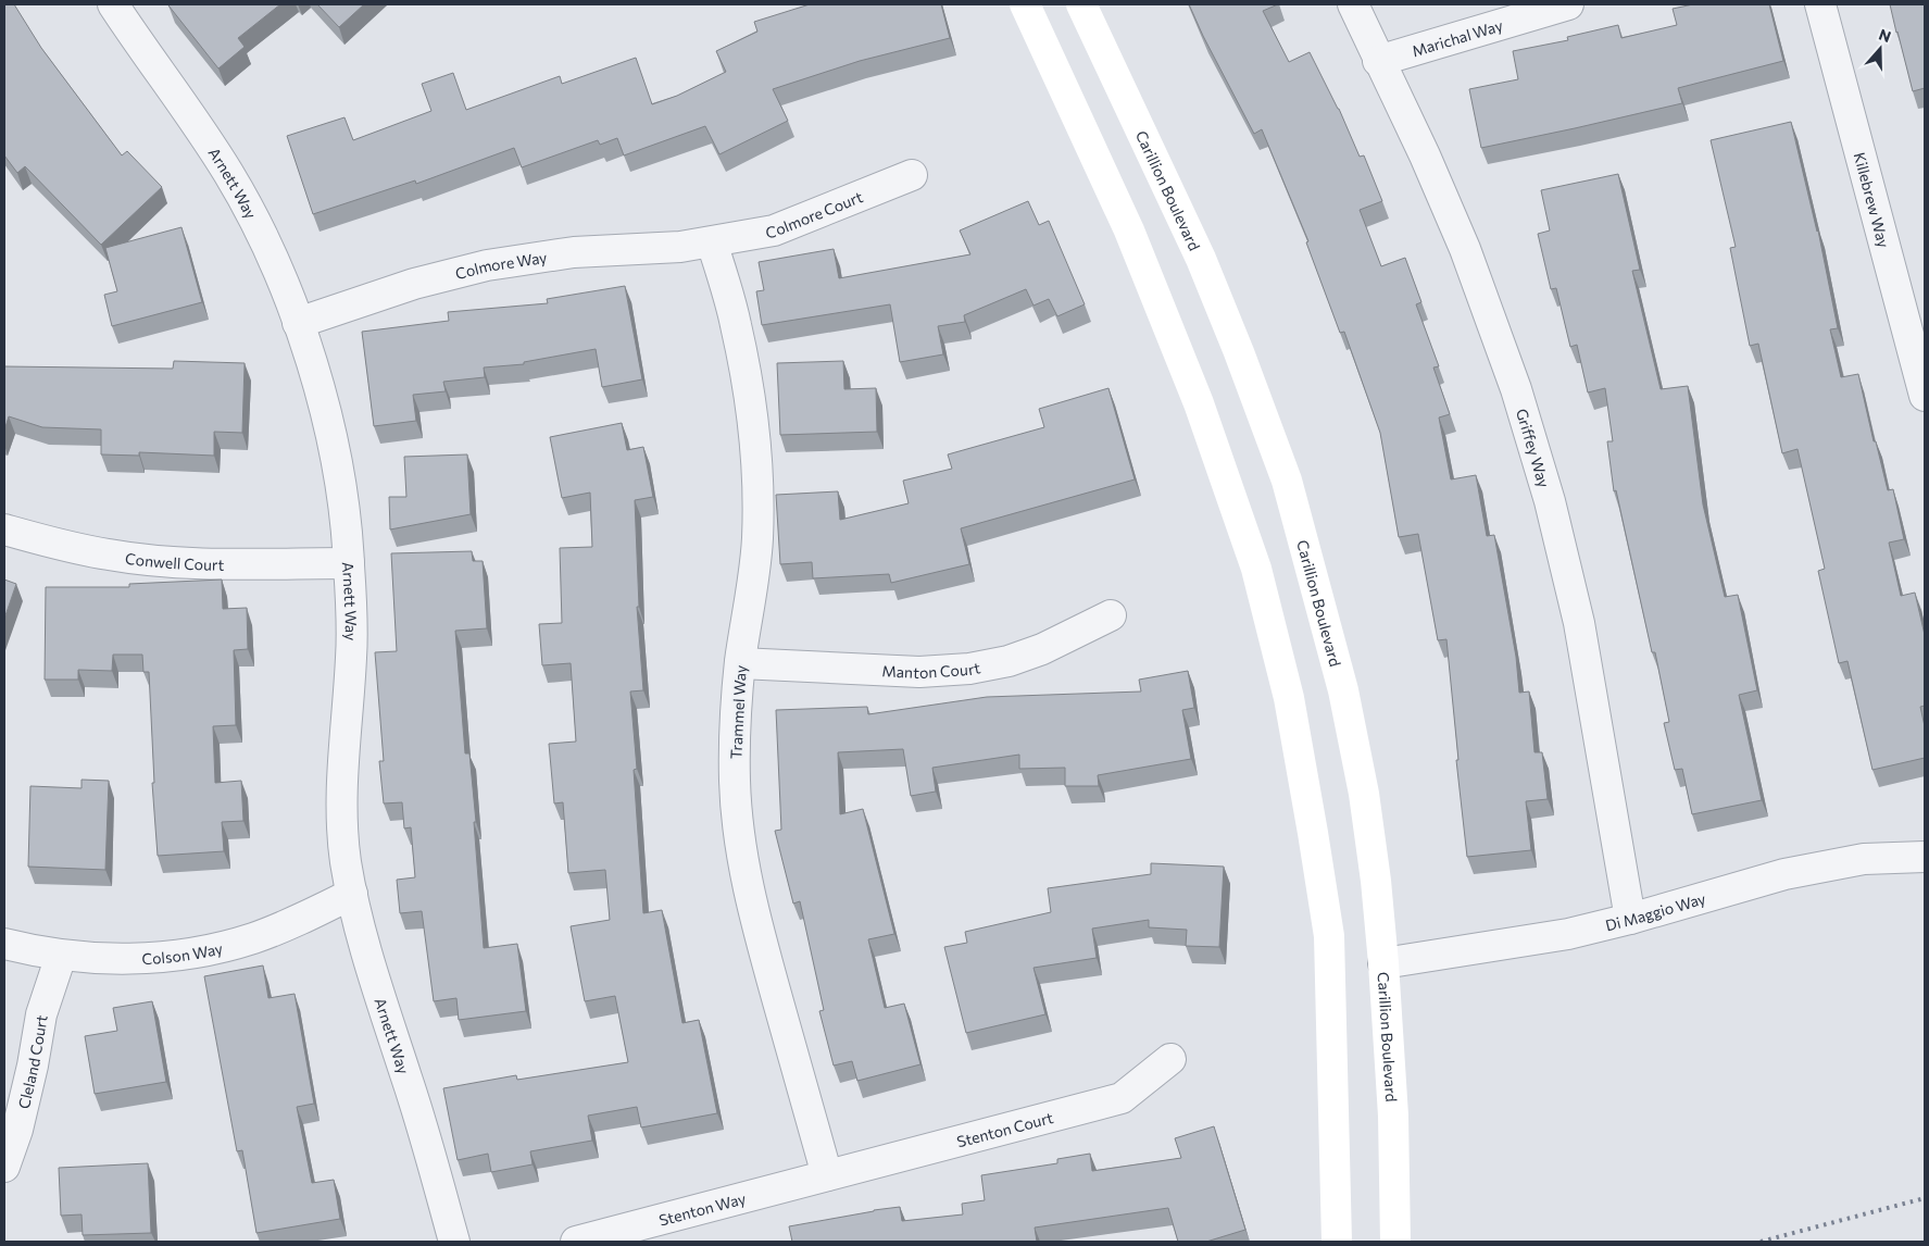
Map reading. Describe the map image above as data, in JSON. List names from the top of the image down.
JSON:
{
  "streets": {
    "street": [
      "Marichal Way",
      "Arnett Way",
      "Carillion Boulevard",
      "Killebrew Way",
      "Colmore Court",
      "Colmore Way",
      "Griffey Way",
      "Conwell Court",
      "Manton Court",
      "Trammel Way",
      "Di Maggio Way",
      "Colson Way",
      "Cleland Court",
      "Stenton Court",
      "Stenton Way"
    ]
  },
  "crossings": [
    ["Marichal Way", "Griffey Way"],
    ["Arnett Way", "Colmore Way"],
    ["Arnett Way", "Conwell Court"],
    ["Arnett Way", "Colson Way"],
    ["Carillion Boulevard", "Di Maggio Way"],
    ["Colmore Court", "Colmore Way"],
    ["Colmore Court", "Trammel Way"],
    ["Colmore Way", "Trammel Way"],
    ["Griffey Way", "Di Maggio Way"],
    ["Manton Court", "Trammel Way"],
    ["Trammel Way", "Stenton Court"],
    ["Trammel Way", "Stenton Way"],
    ["Colson Way", "Cleland Court"],
    ["Stenton Court", "Stenton Way"]
  ],
  "north": "top"
}
